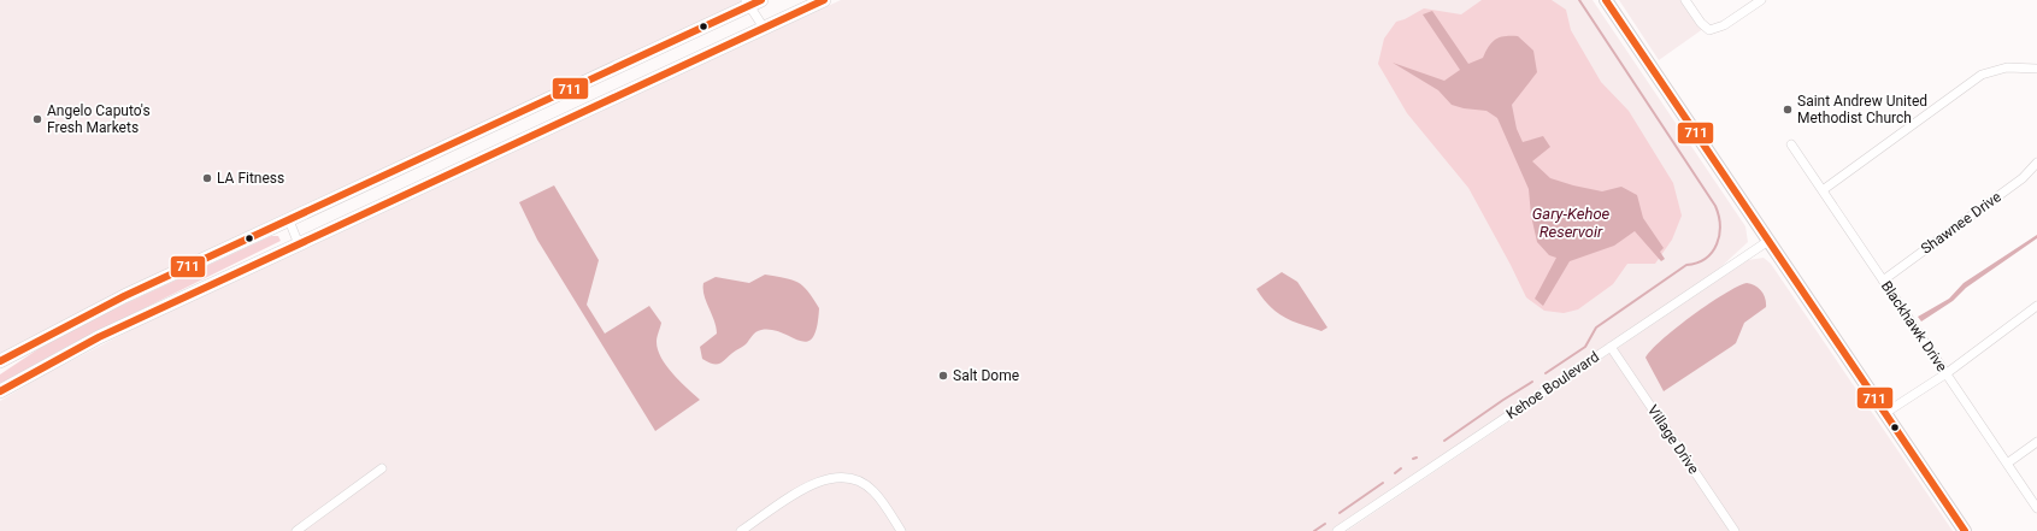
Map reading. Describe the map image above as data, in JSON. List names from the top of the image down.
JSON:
{
  "streets": {
    "street": [
      "Shawnee Drive",
      "Blackhawk Drive",
      "Kehoe Boulevard",
      "Village Drive"
    ]
  },
  "crossings": [
    ["Shawnee Drive", "Blackhawk Drive"],
    ["Kehoe Boulevard", "Village Drive"]
  ],
  "water": ["Gary-Kehoe Reservoir"],
  "places": [
    "Saint Andrew United Methodist Church",
    "Angelo Caputo's Fresh Markets",
    "LA Fitness",
    "Salt Dome"
  ],
  "lines": ["transit line 711"]
}
